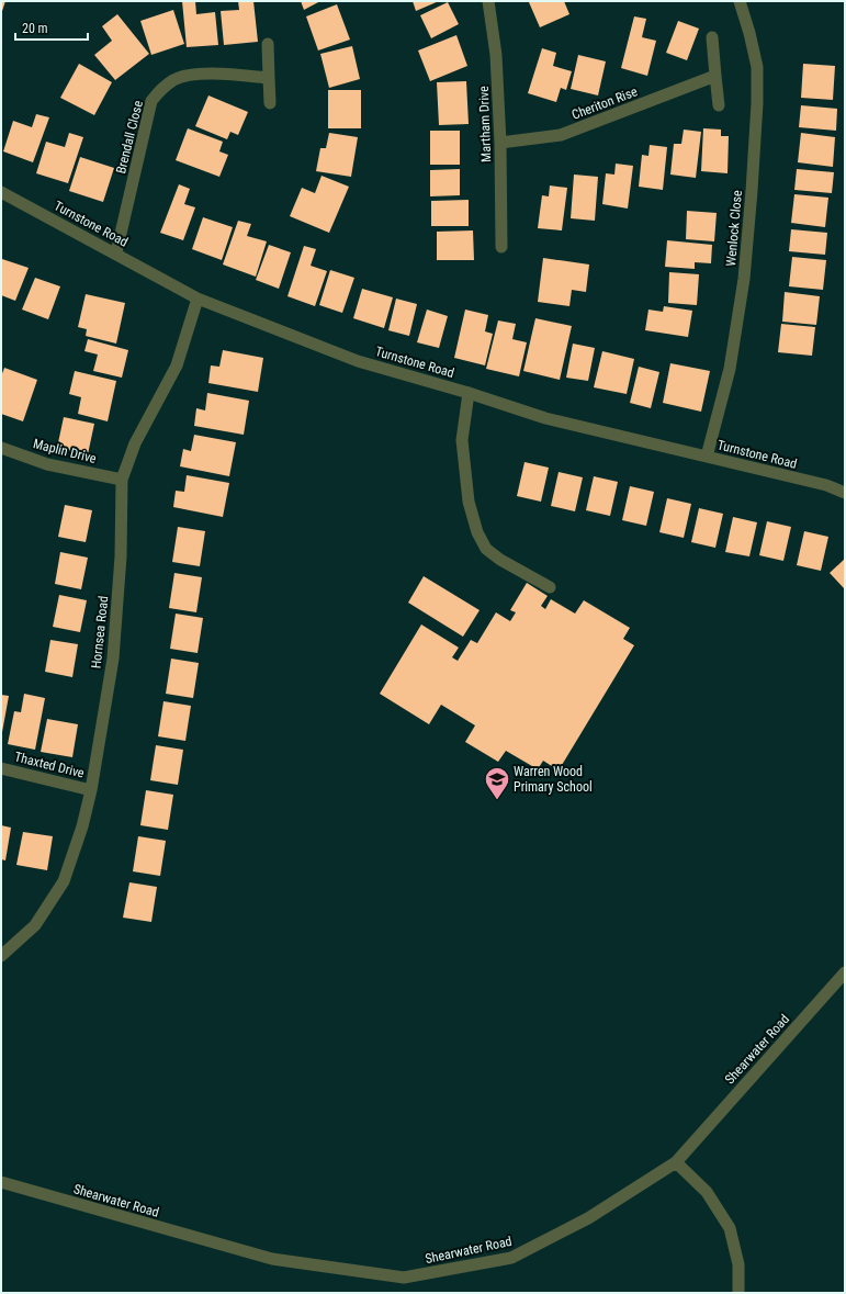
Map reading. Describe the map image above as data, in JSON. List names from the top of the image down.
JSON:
{
  "streets": {
    "street": [
      "Cheriton Rise",
      "Martham Drive",
      "Brendall Close",
      "Turnstone Road",
      "Wenlock Close",
      "Maplin Drive",
      "Hornsea Road",
      "Thaxted Drive",
      "Shearwater Road"
    ]
  },
  "crossings": [
    ["Cheriton Rise", "Martham Drive"],
    ["Brendall Close", "Turnstone Road"],
    ["Turnstone Road", "Wenlock Close"],
    ["Turnstone Road", "Hornsea Road"],
    ["Maplin Drive", "Hornsea Road"],
    ["Hornsea Road", "Thaxted Drive"]
  ],
  "places": {
    "school or university": ["Warren Wood Primary School"]
  },
  "scale_bar": "20 m"
}
